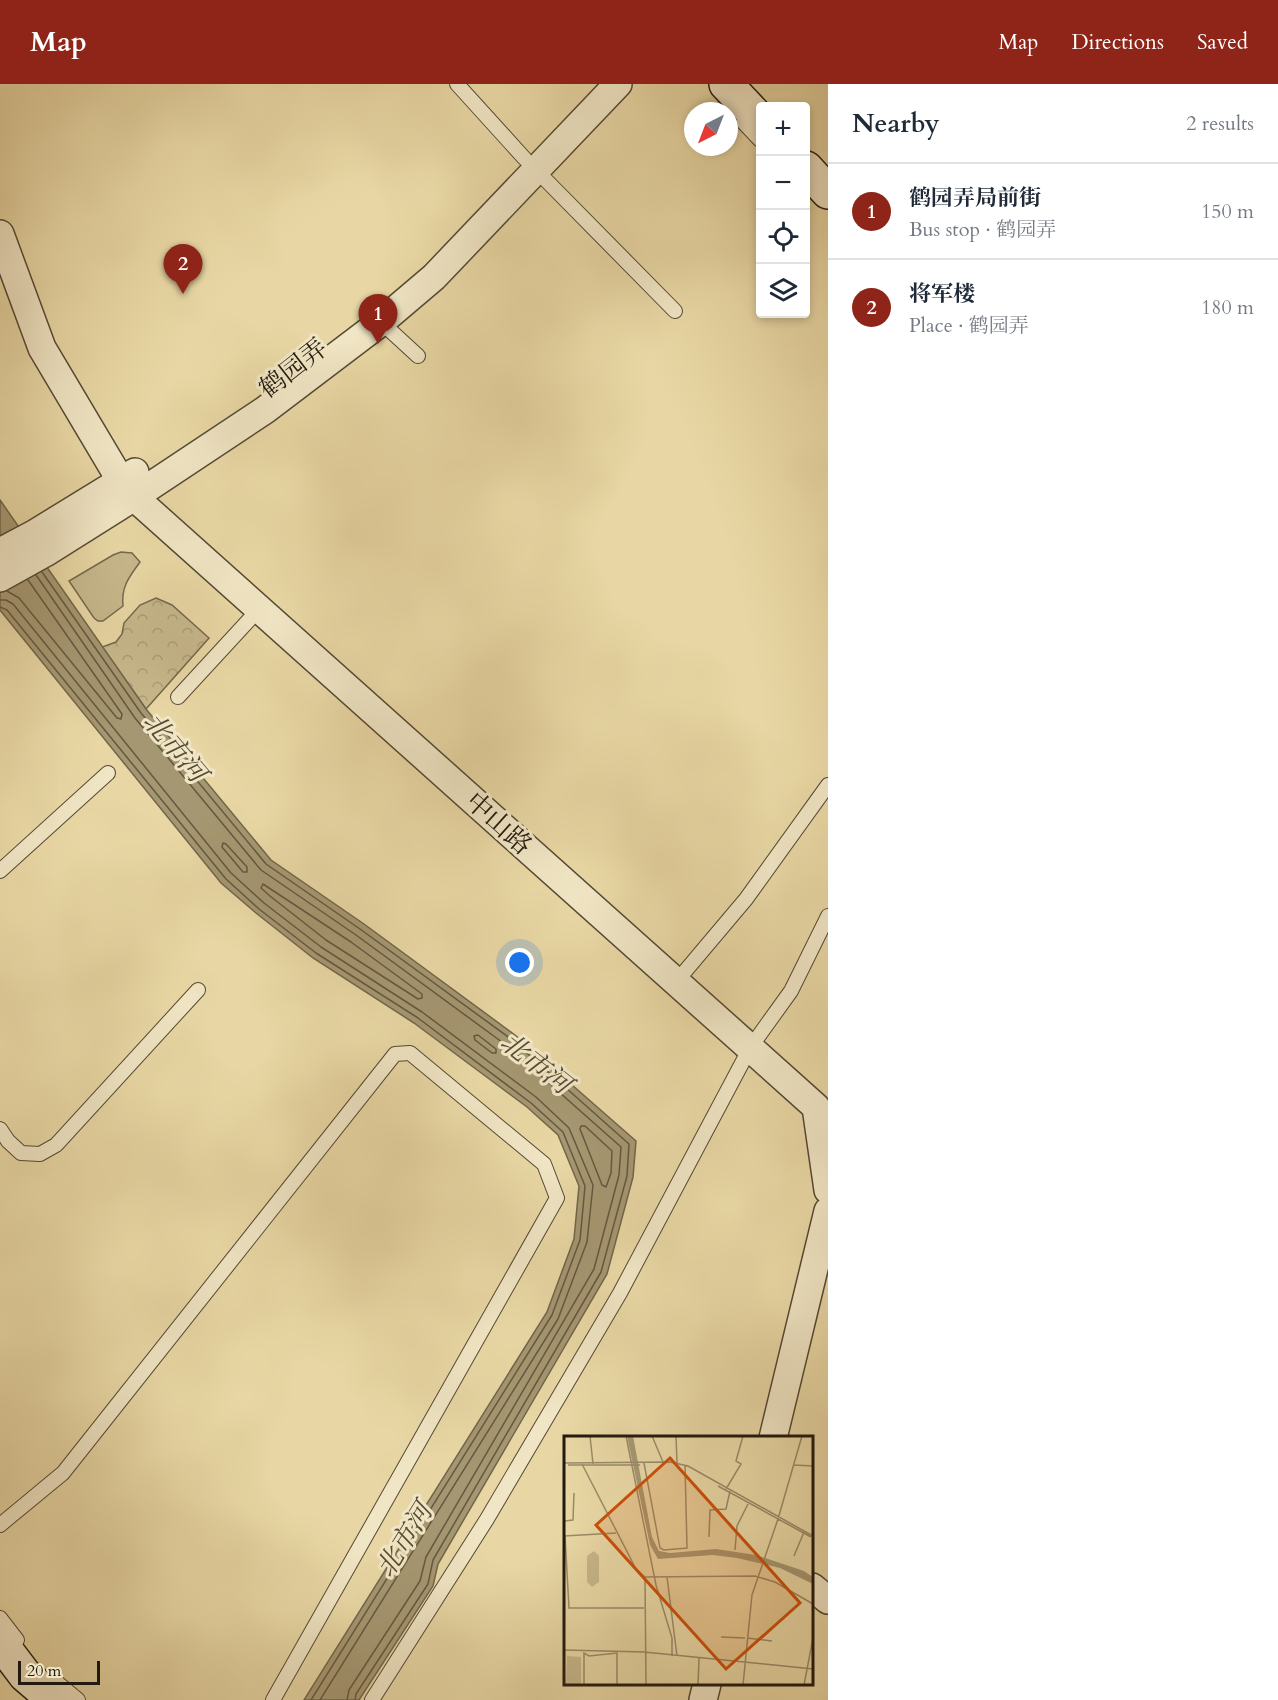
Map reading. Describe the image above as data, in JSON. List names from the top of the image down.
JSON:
{
  "streets": {
    "street": ["鹤园弄", "中山路"]
  },
  "crossings": [
    ["鹤园弄", "中山路"]
  ],
  "water": ["北市河"],
  "scale_bar": "20 m",
  "north": "bottom left",
  "page": {
    "header": "Map",
    "nav": ["Map", "Directions", "Saved"],
    "heading": ["Nearby", "2 results"],
    "map_buttons": ["+", "−"],
    "list": [
      {
        "mark": "1",
        "name": "鹤园弄局前街",
        "note": "Bus stop · 鹤园弄",
        "value": "150 m"
      },
      {
        "mark": "2",
        "name": "将军楼",
        "note": "Place · 鹤园弄",
        "value": "180 m"
      }
    ],
    "pins": ["2", "1"],
    "scale": "20 m"
  }
}
